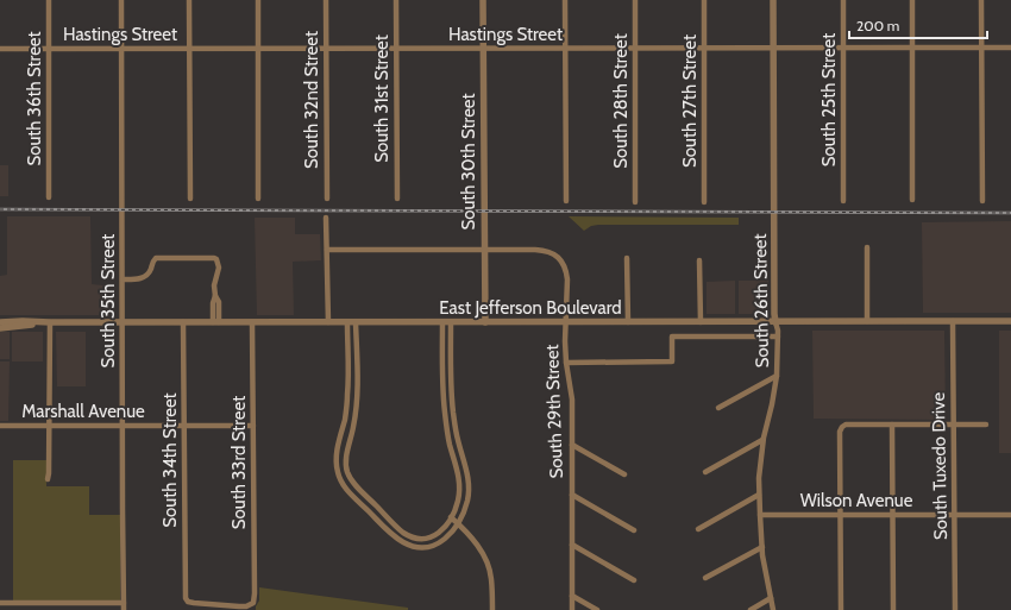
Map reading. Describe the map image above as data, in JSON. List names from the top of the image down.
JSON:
{
  "streets": {
    "street": [
      "Hastings Street",
      "South 36th Street",
      "South 31st Street",
      "South 32nd Street",
      "South 25th Street",
      "South 28th Street",
      "South 27th Street",
      "South 30th Street",
      "South 35th Street",
      "South 26th Street",
      "East Jefferson Boulevard",
      "Marshall Avenue",
      "South 29th Street",
      "South 34th Street",
      "South 33rd Street",
      "South Tuxedo Drive",
      "Wilson Avenue"
    ]
  },
  "crossings": [
    ["Hastings Street", "South 36th Street"],
    ["Hastings Street", "South 31st Street"],
    ["Hastings Street", "South 32nd Street"],
    ["Hastings Street", "South 25th Street"],
    ["Hastings Street", "South 28th Street"],
    ["Hastings Street", "South 27th Street"],
    ["Hastings Street", "South 30th Street"],
    ["Hastings Street", "South 35th Street"],
    ["Hastings Street", "South 26th Street"],
    ["South 30th Street", "East Jefferson Boulevard"],
    ["South 30th Street", "South 29th Street"],
    ["South 35th Street", "East Jefferson Boulevard"],
    ["South 35th Street", "Marshall Avenue"],
    ["South 26th Street", "East Jefferson Boulevard"],
    ["South 26th Street", "Wilson Avenue"],
    ["East Jefferson Boulevard", "South 29th Street"],
    ["East Jefferson Boulevard", "South 34th Street"],
    ["East Jefferson Boulevard", "South 33rd Street"],
    ["East Jefferson Boulevard", "South Tuxedo Drive"],
    ["Marshall Avenue", "South 34th Street"],
    ["Marshall Avenue", "South 33rd Street"],
    ["South 34th Street", "South 33rd Street"],
    ["South Tuxedo Drive", "Wilson Avenue"]
  ],
  "scale_bar": "200 m"
}
